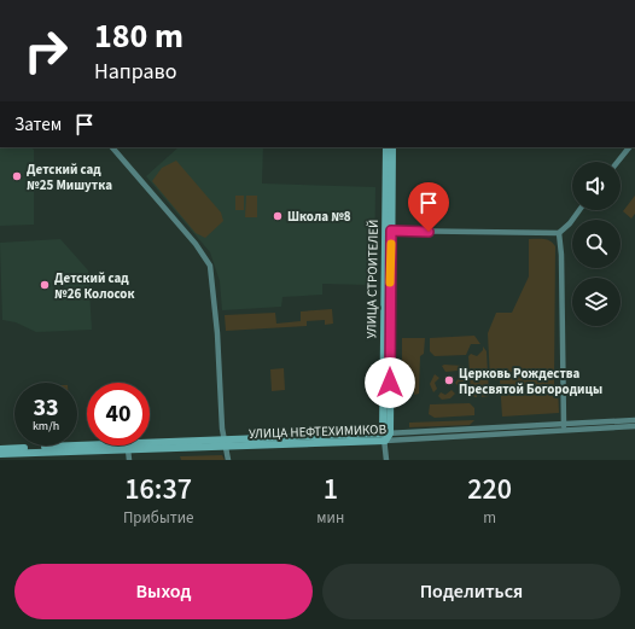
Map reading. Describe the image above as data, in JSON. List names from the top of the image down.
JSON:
{
  "streets": {
    "street": ["УЛИЦА СТРОИТЕЛЕЙ", "УЛИЦА НЕФТЕХИМИКОВ"]
  },
  "crossings": [
    ["УЛИЦА СТРОИТЕЛЕЙ", "УЛИЦА НЕФТЕХИМИКОВ"]
  ],
  "places": [
    "Детский сад №25 Мишутка",
    "Школа №8",
    "Детский сад №26 Колосок",
    "Церковь Рождества Пресвятой Богородицы"
  ],
  "page": {
    "turn": ["180 m", "Направо"],
    "then": "Затем",
    "speed": "33 km/h",
    "limit": "40",
    "eta": [
      "16:37",
      "Прибытие",
      "1",
      "мин",
      "220",
      "m"
    ],
    "buttons": ["Выход", "Поделиться"]
  }
}
